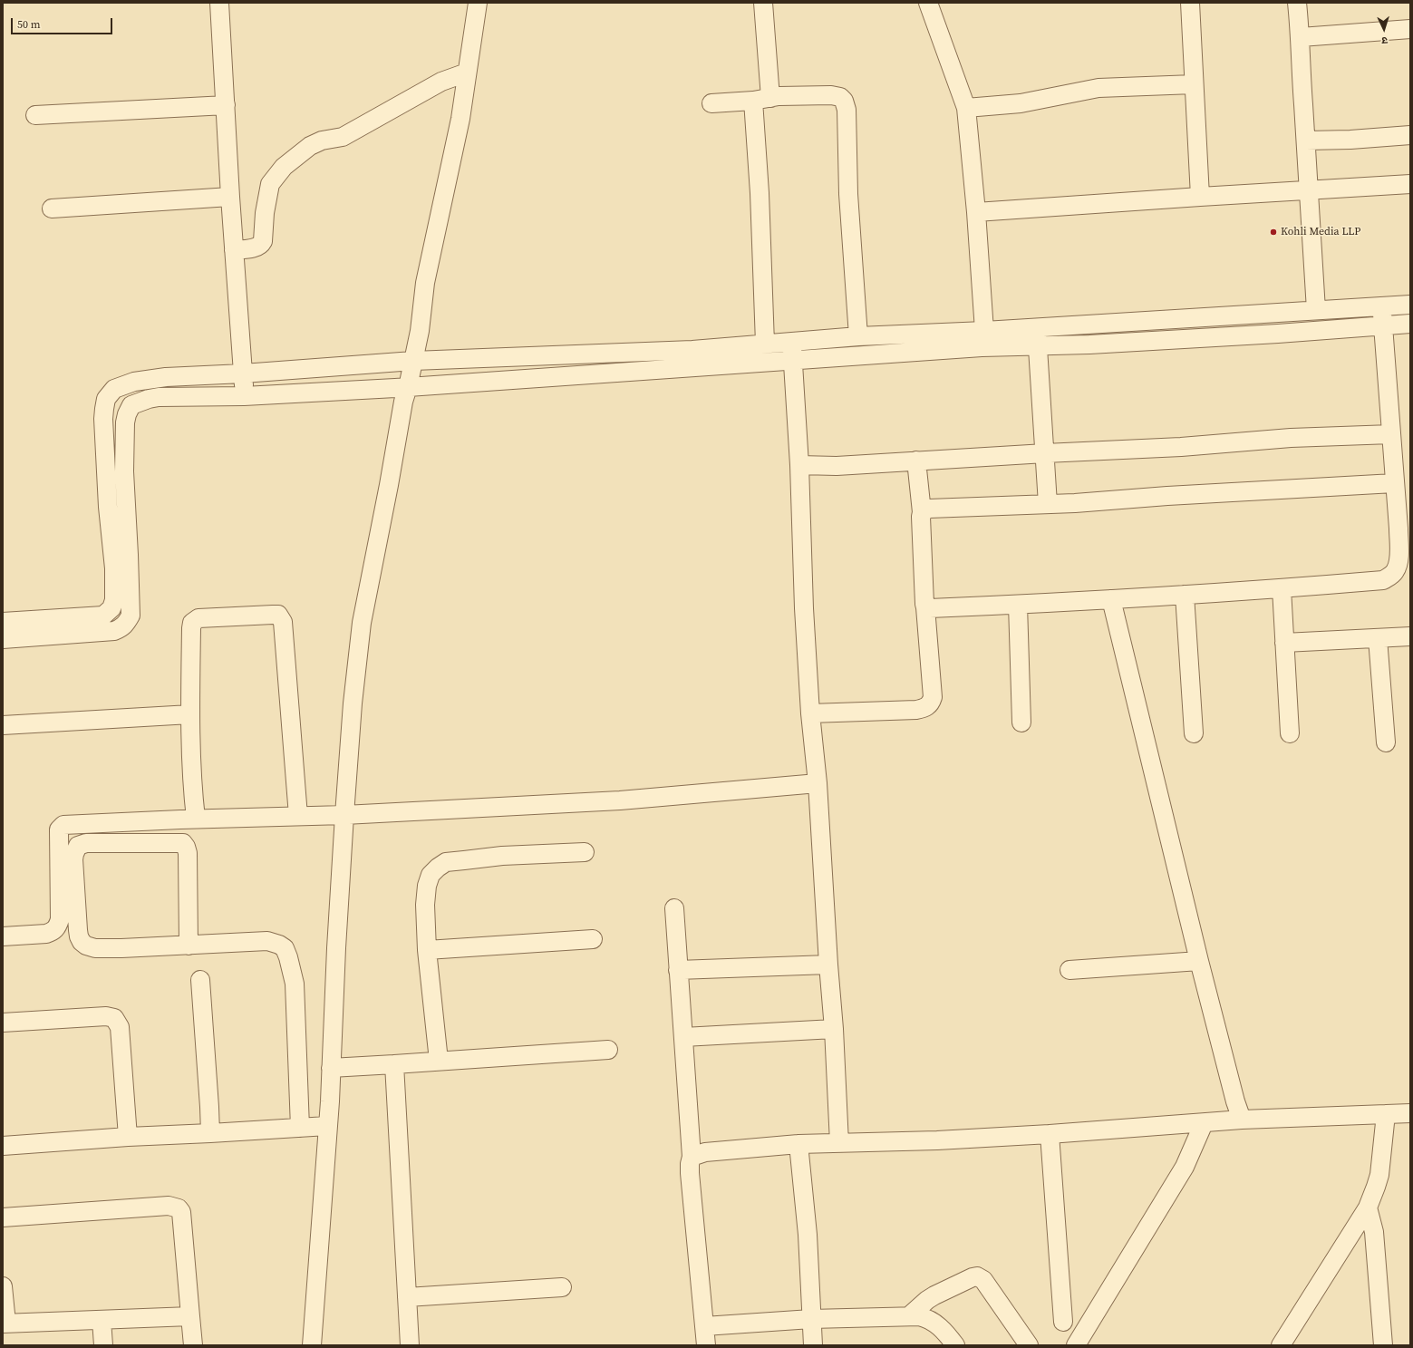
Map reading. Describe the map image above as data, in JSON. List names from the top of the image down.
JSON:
{
  "places": ["Kohli Media LLP"],
  "scale_bar": "50 m",
  "north": "bottom"
}
